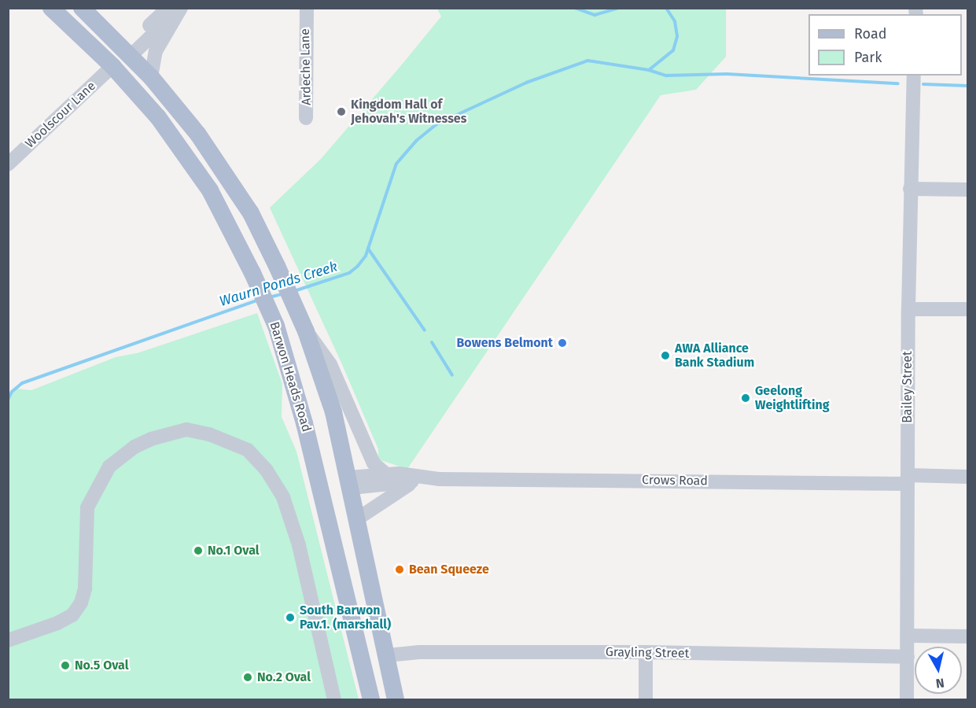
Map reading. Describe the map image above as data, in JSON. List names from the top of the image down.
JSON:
{
  "streets": {
    "main road": ["Barwon Heads Road"],
    "street": [
      "Ardeche Lane",
      "Woolscour Lane",
      "Bailey Street",
      "Crows Road",
      "Grayling Street"
    ]
  },
  "crossings": [
    ["Woolscour Lane", "Barwon Heads Road"],
    ["Barwon Heads Road", "Crows Road"],
    ["Barwon Heads Road", "Grayling Street"],
    ["Bailey Street", "Crows Road"],
    ["Bailey Street", "Grayling Street"]
  ],
  "water": ["Waurn Ponds Creek"],
  "places": [
    "Kingdom Hall of Jehovah's Witnesses",
    "Bowens Belmont",
    "AWA Alliance Bank Stadium",
    "Geelong Weightlifting",
    "No.1 Oval",
    "Bean Squeeze",
    "South Barwon Pav.1. (marshall)",
    "No.5 Oval",
    "No.2 Oval"
  ],
  "legend": ["Road", "Park"],
  "north": "bottom"
}
